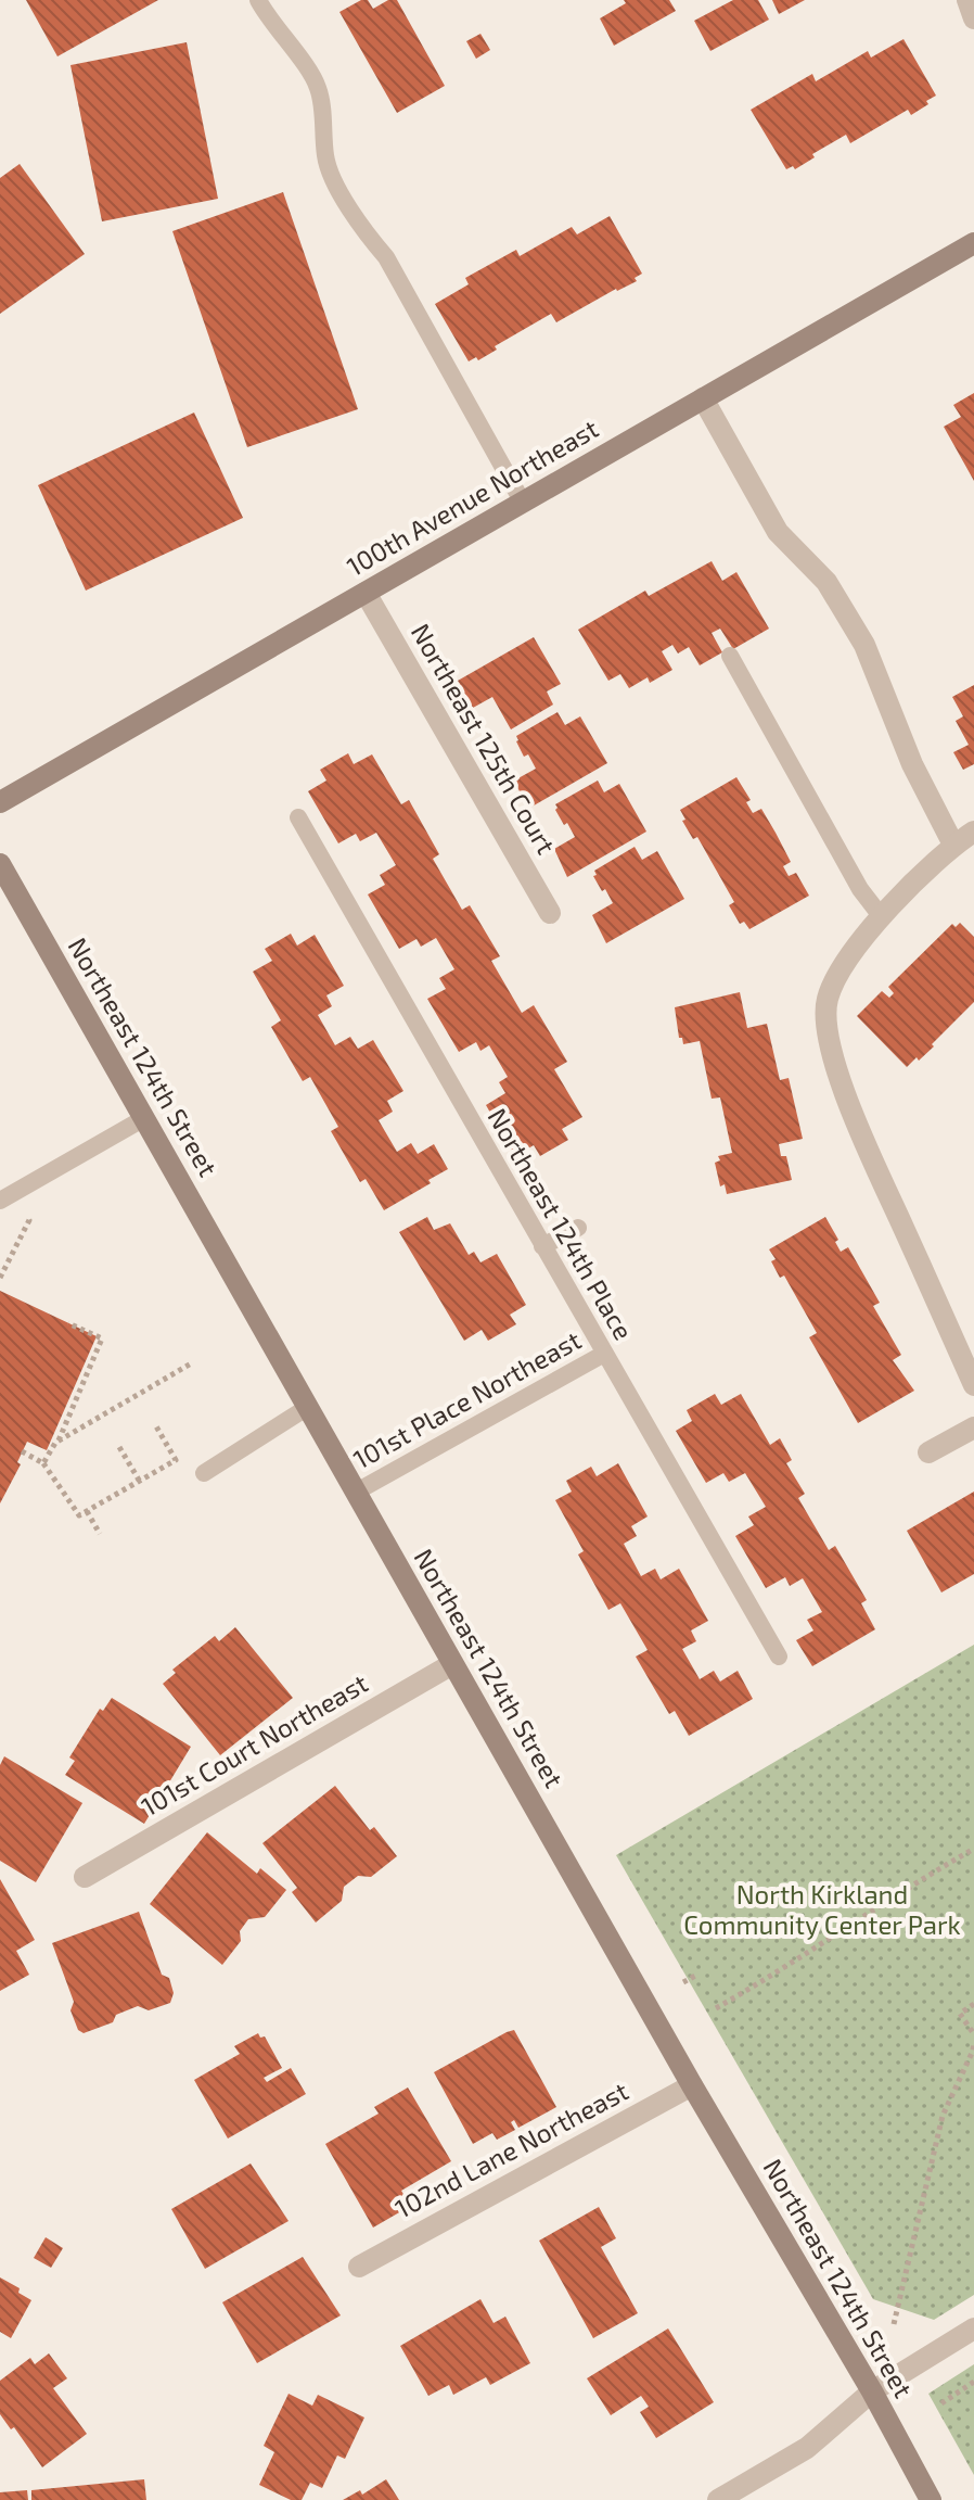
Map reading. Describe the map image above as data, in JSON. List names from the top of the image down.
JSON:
{
  "streets": {
    "main road": ["100th Avenue Northeast", "Northeast 124th Street"],
    "street": ["Northeast 125th Court", "101st Court Northeast", "102nd Lane Northeast"],
    "lane": ["Northeast 124th Place", "101st Place Northeast"]
  },
  "crossings": [
    ["100th Avenue Northeast", "Northeast 125th Court"],
    ["Northeast 124th Street", "101st Place Northeast"],
    ["Northeast 124th Street", "101st Court Northeast"],
    ["Northeast 124th Street", "102nd Lane Northeast"],
    ["Northeast 124th Place", "101st Place Northeast"]
  ],
  "parks": ["North Kirkland Community Center Park"]
}
